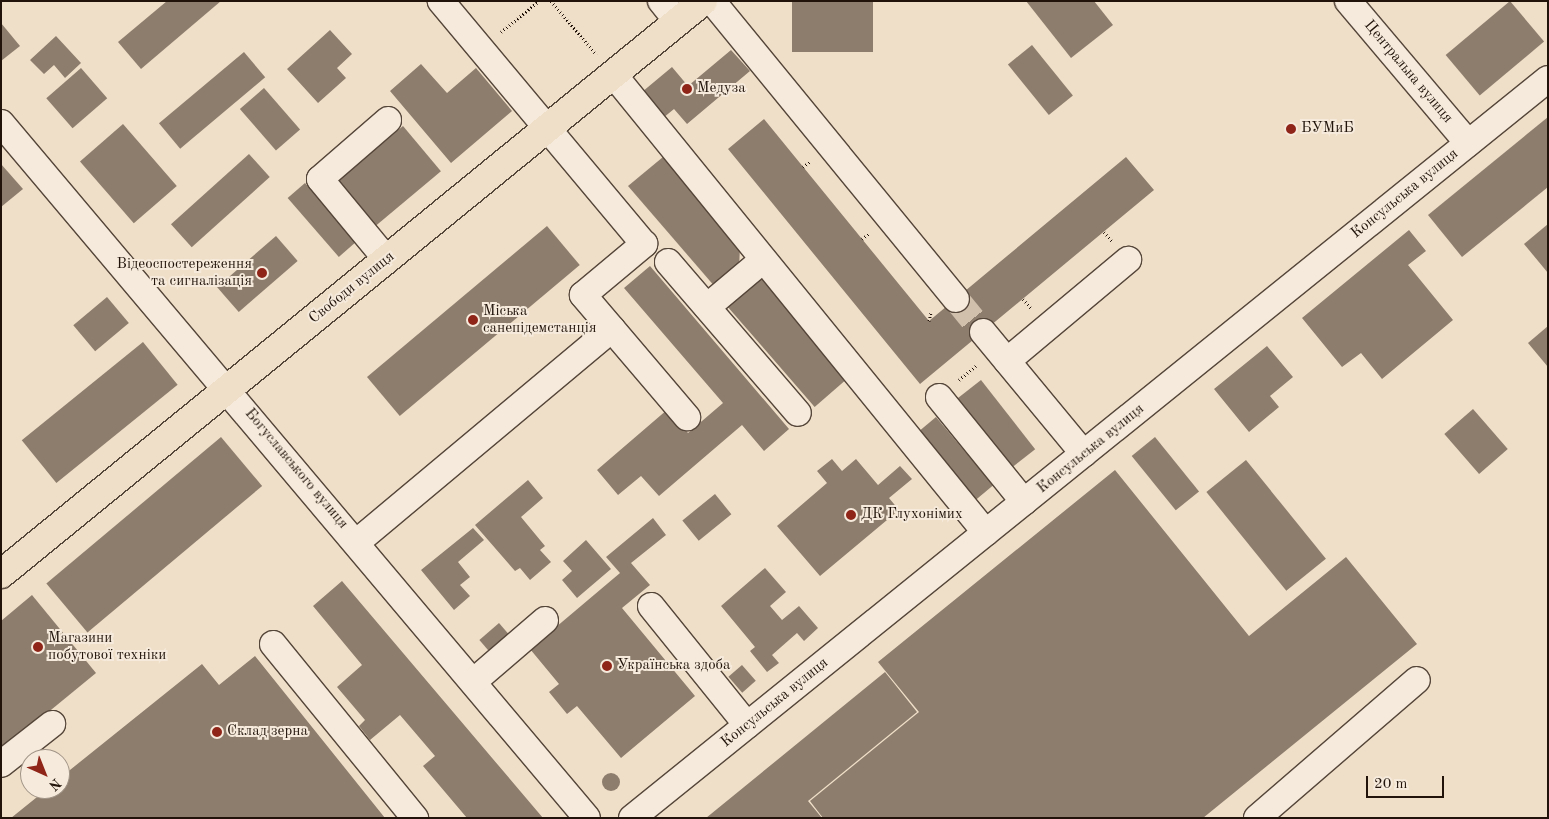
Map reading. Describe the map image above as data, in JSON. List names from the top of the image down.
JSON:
{
  "streets": {
    "main road": ["Свободи вулиця"],
    "street": ["Центральна вулиця", "Консульська вулиця", "Богуславського вулиця"]
  },
  "crossings": [
    ["Центральна вулиця", "Консульська вулиця"],
    ["Свободи вулиця", "Богуславського вулиця"]
  ],
  "places": [
    "Медуза",
    "БУМиБ",
    "Відеоспостереження та сигналізація",
    "Міська санепідемстанція",
    "ДК Глухонімих",
    "Магазини побутової техніки",
    "Українська здоба",
    "Склад зерна"
  ],
  "scale_bar": "20 m",
  "north": "bottom right"
}
